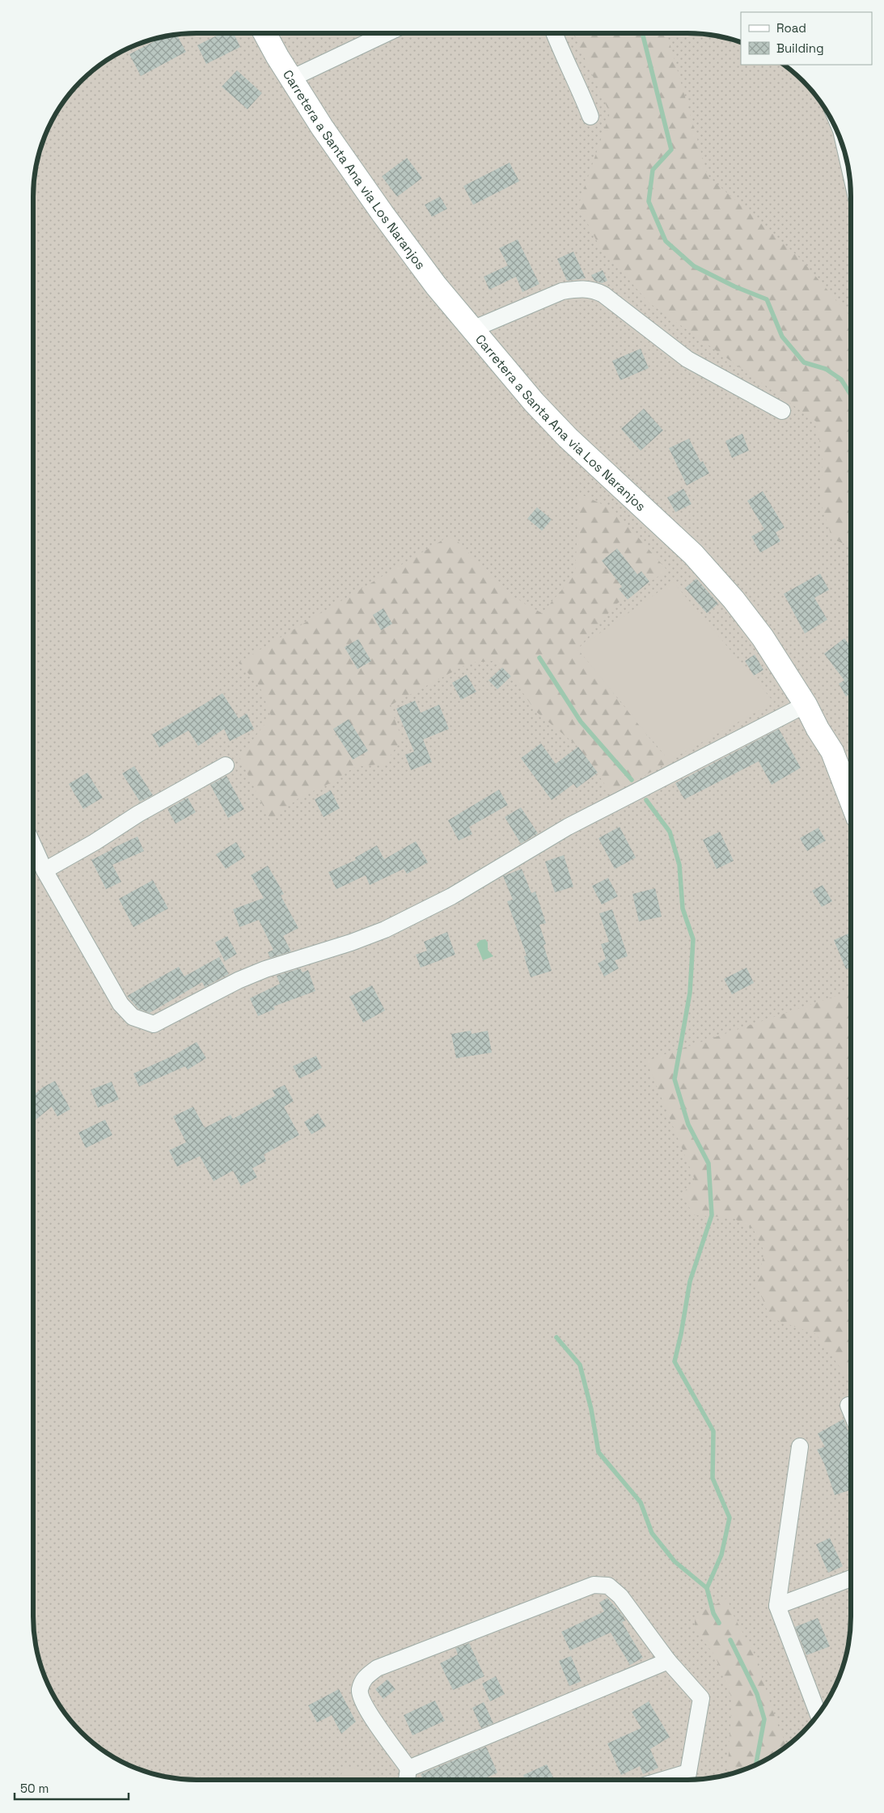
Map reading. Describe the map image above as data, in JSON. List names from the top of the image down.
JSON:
{
  "streets": {
    "main road": ["Carretera a Santa Ana via Los Naranjos"]
  },
  "legend": ["Road", "Building"],
  "scale_bar": "50 m"
}
